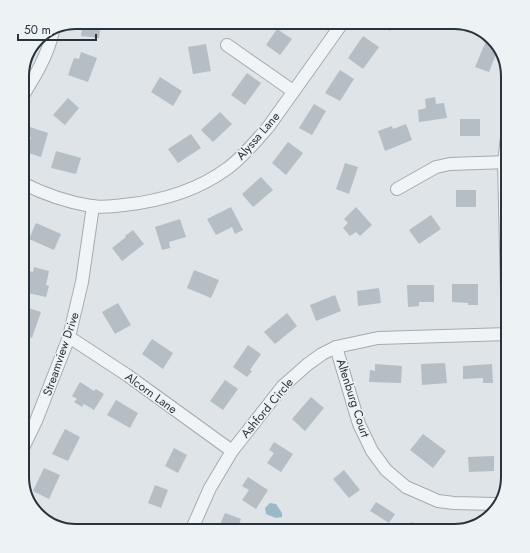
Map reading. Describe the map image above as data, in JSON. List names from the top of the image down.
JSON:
{
  "streets": {
    "street": [
      "Alyssa Lane",
      "Streamview Drive",
      "Alcorn Lane",
      "Altenburg Court",
      "Ashford Circle"
    ]
  },
  "crossings": [
    ["Alyssa Lane", "Streamview Drive"],
    ["Streamview Drive", "Alcorn Lane"],
    ["Alcorn Lane", "Ashford Circle"],
    ["Altenburg Court", "Ashford Circle"]
  ],
  "scale_bar": "50 m"
}
